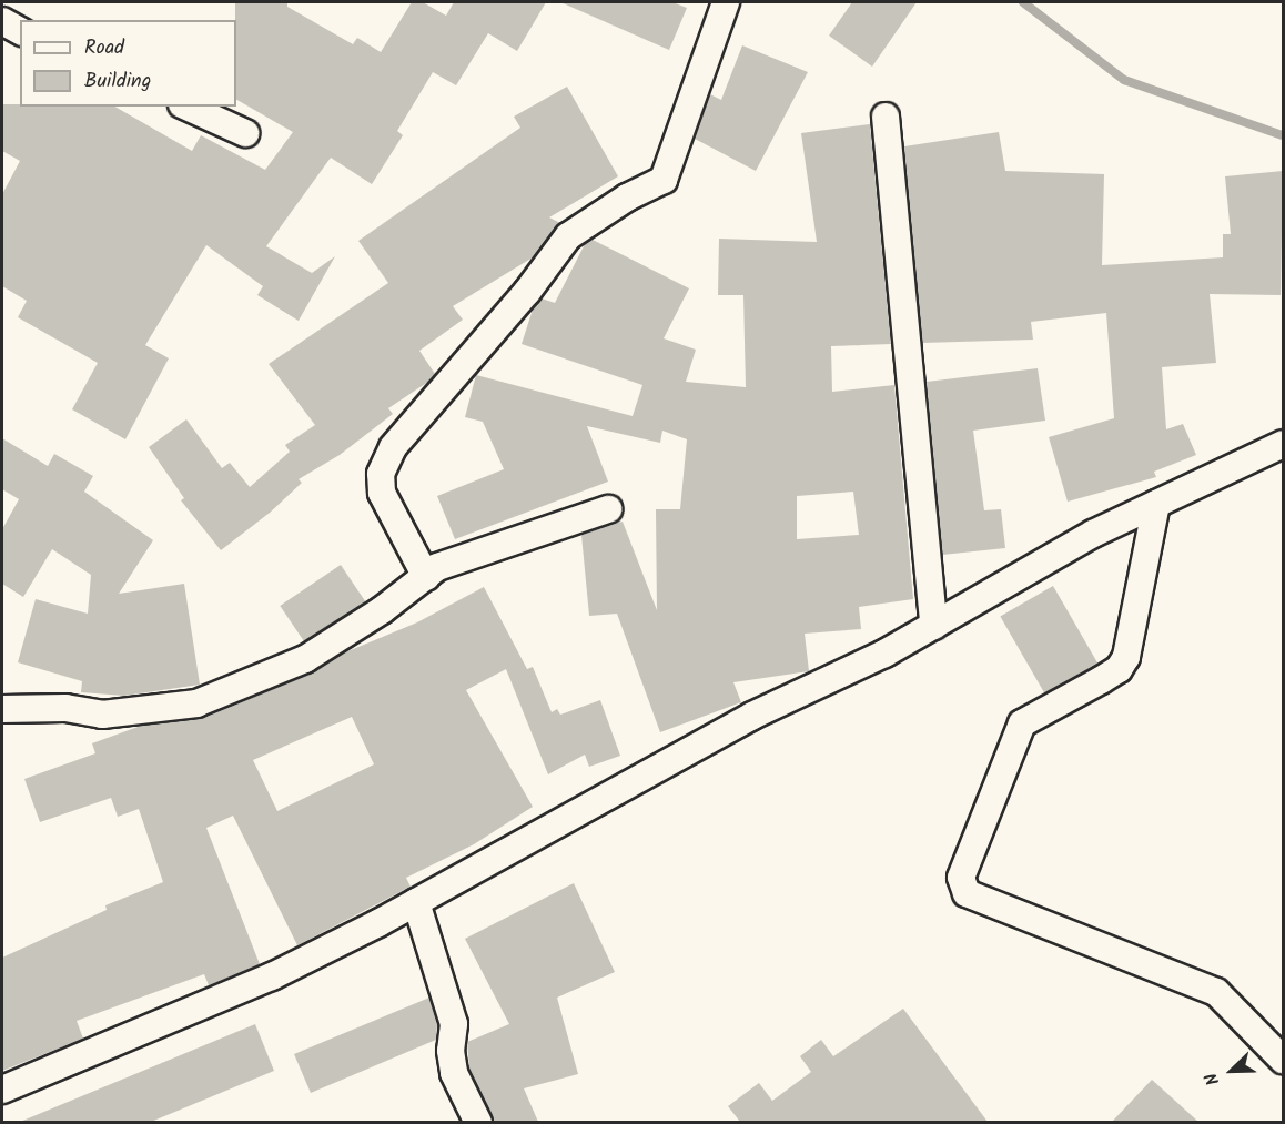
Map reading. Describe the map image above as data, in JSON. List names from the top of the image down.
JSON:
{
  "legend": ["Road", "Building"],
  "north": "bottom left"
}
